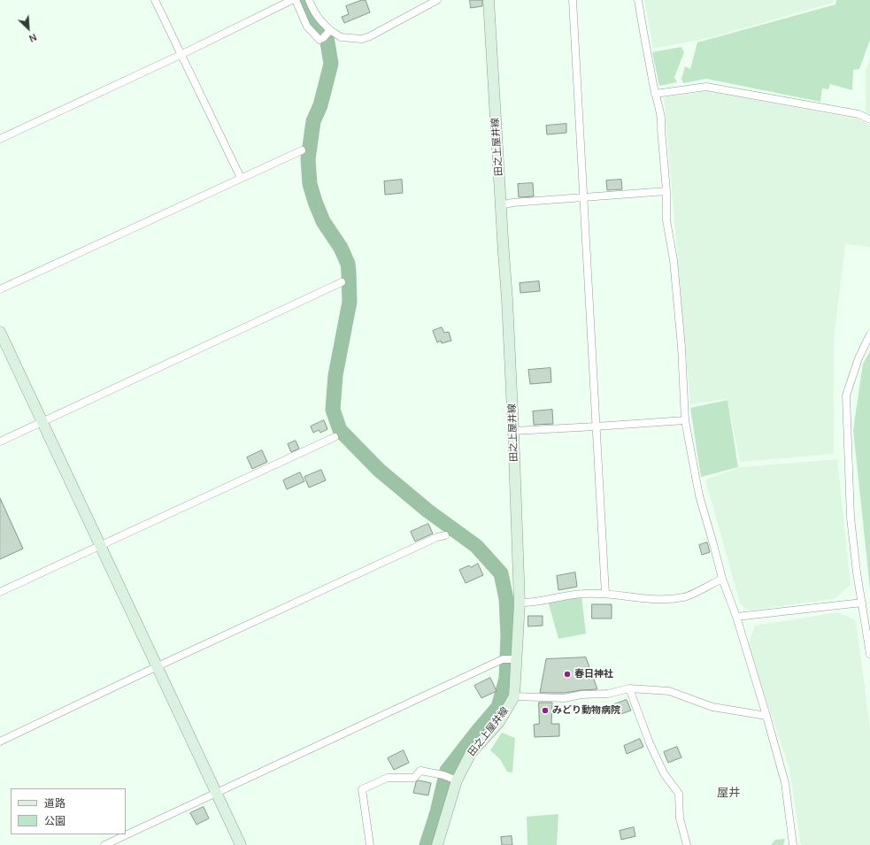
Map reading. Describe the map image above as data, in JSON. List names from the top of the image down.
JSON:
{
  "streets": {
    "main road": ["田之上屋井線"]
  },
  "districts": ["屋井"],
  "places": ["春日神社", "みどり動物病院"],
  "legend": ["道路", "公園"],
  "north": "bottom right"
}
